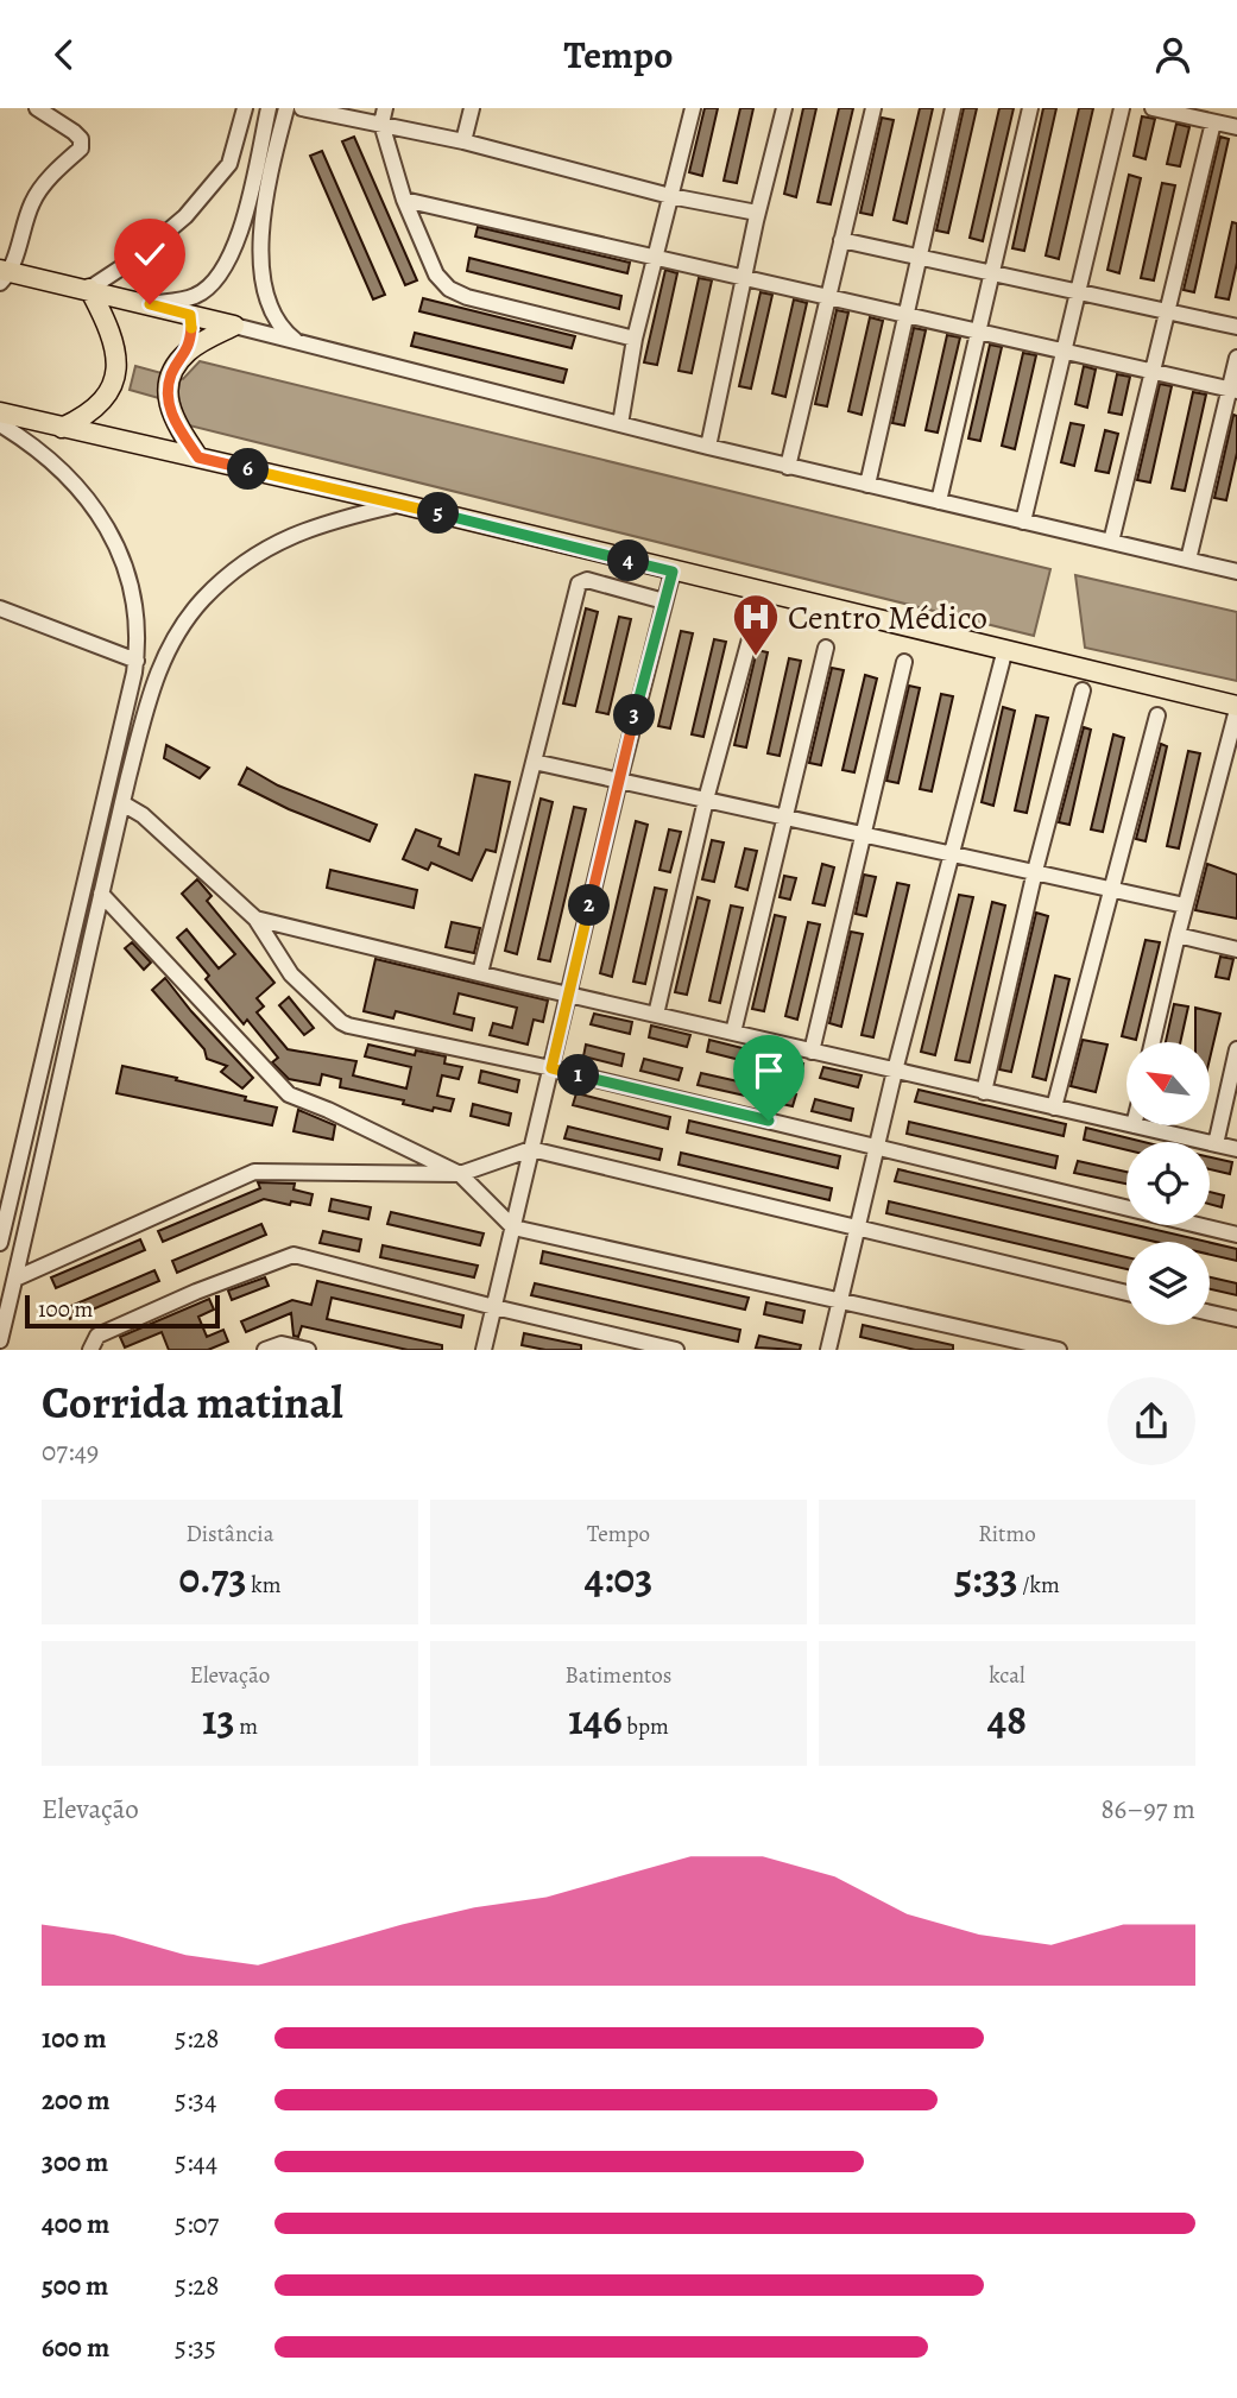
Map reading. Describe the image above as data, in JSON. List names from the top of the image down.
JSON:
{
  "places": {
    "hospital": ["Centro Médico"]
  },
  "scale_bar": "100 m",
  "north": "top left",
  "page": {
    "header": "Tempo",
    "pins": [
      "6",
      "5",
      "4",
      "3",
      "2",
      "1"
    ],
    "scale": "100 m",
    "heading": ["Corrida matinal", "07:49"],
    "stats": [
      ["Distância", "0.73 km"],
      ["Tempo", "4:03"],
      ["Ritmo", "5:33 /km"],
      ["Elevação", "13 m"],
      ["Batimentos", "146 bpm"],
      ["kcal", "48"]
    ],
    "chart": ["Elevação", "86–97 m"],
    "list": [
      {
        "name": "100 m",
        "note": "5:28"
      },
      {
        "name": "200 m",
        "note": "5:34"
      },
      {
        "name": "300 m",
        "note": "5:44"
      },
      {
        "name": "400 m",
        "note": "5:07"
      },
      {
        "name": "500 m",
        "note": "5:28"
      },
      {
        "name": "600 m",
        "note": "5:35"
      }
    ]
  }
}
